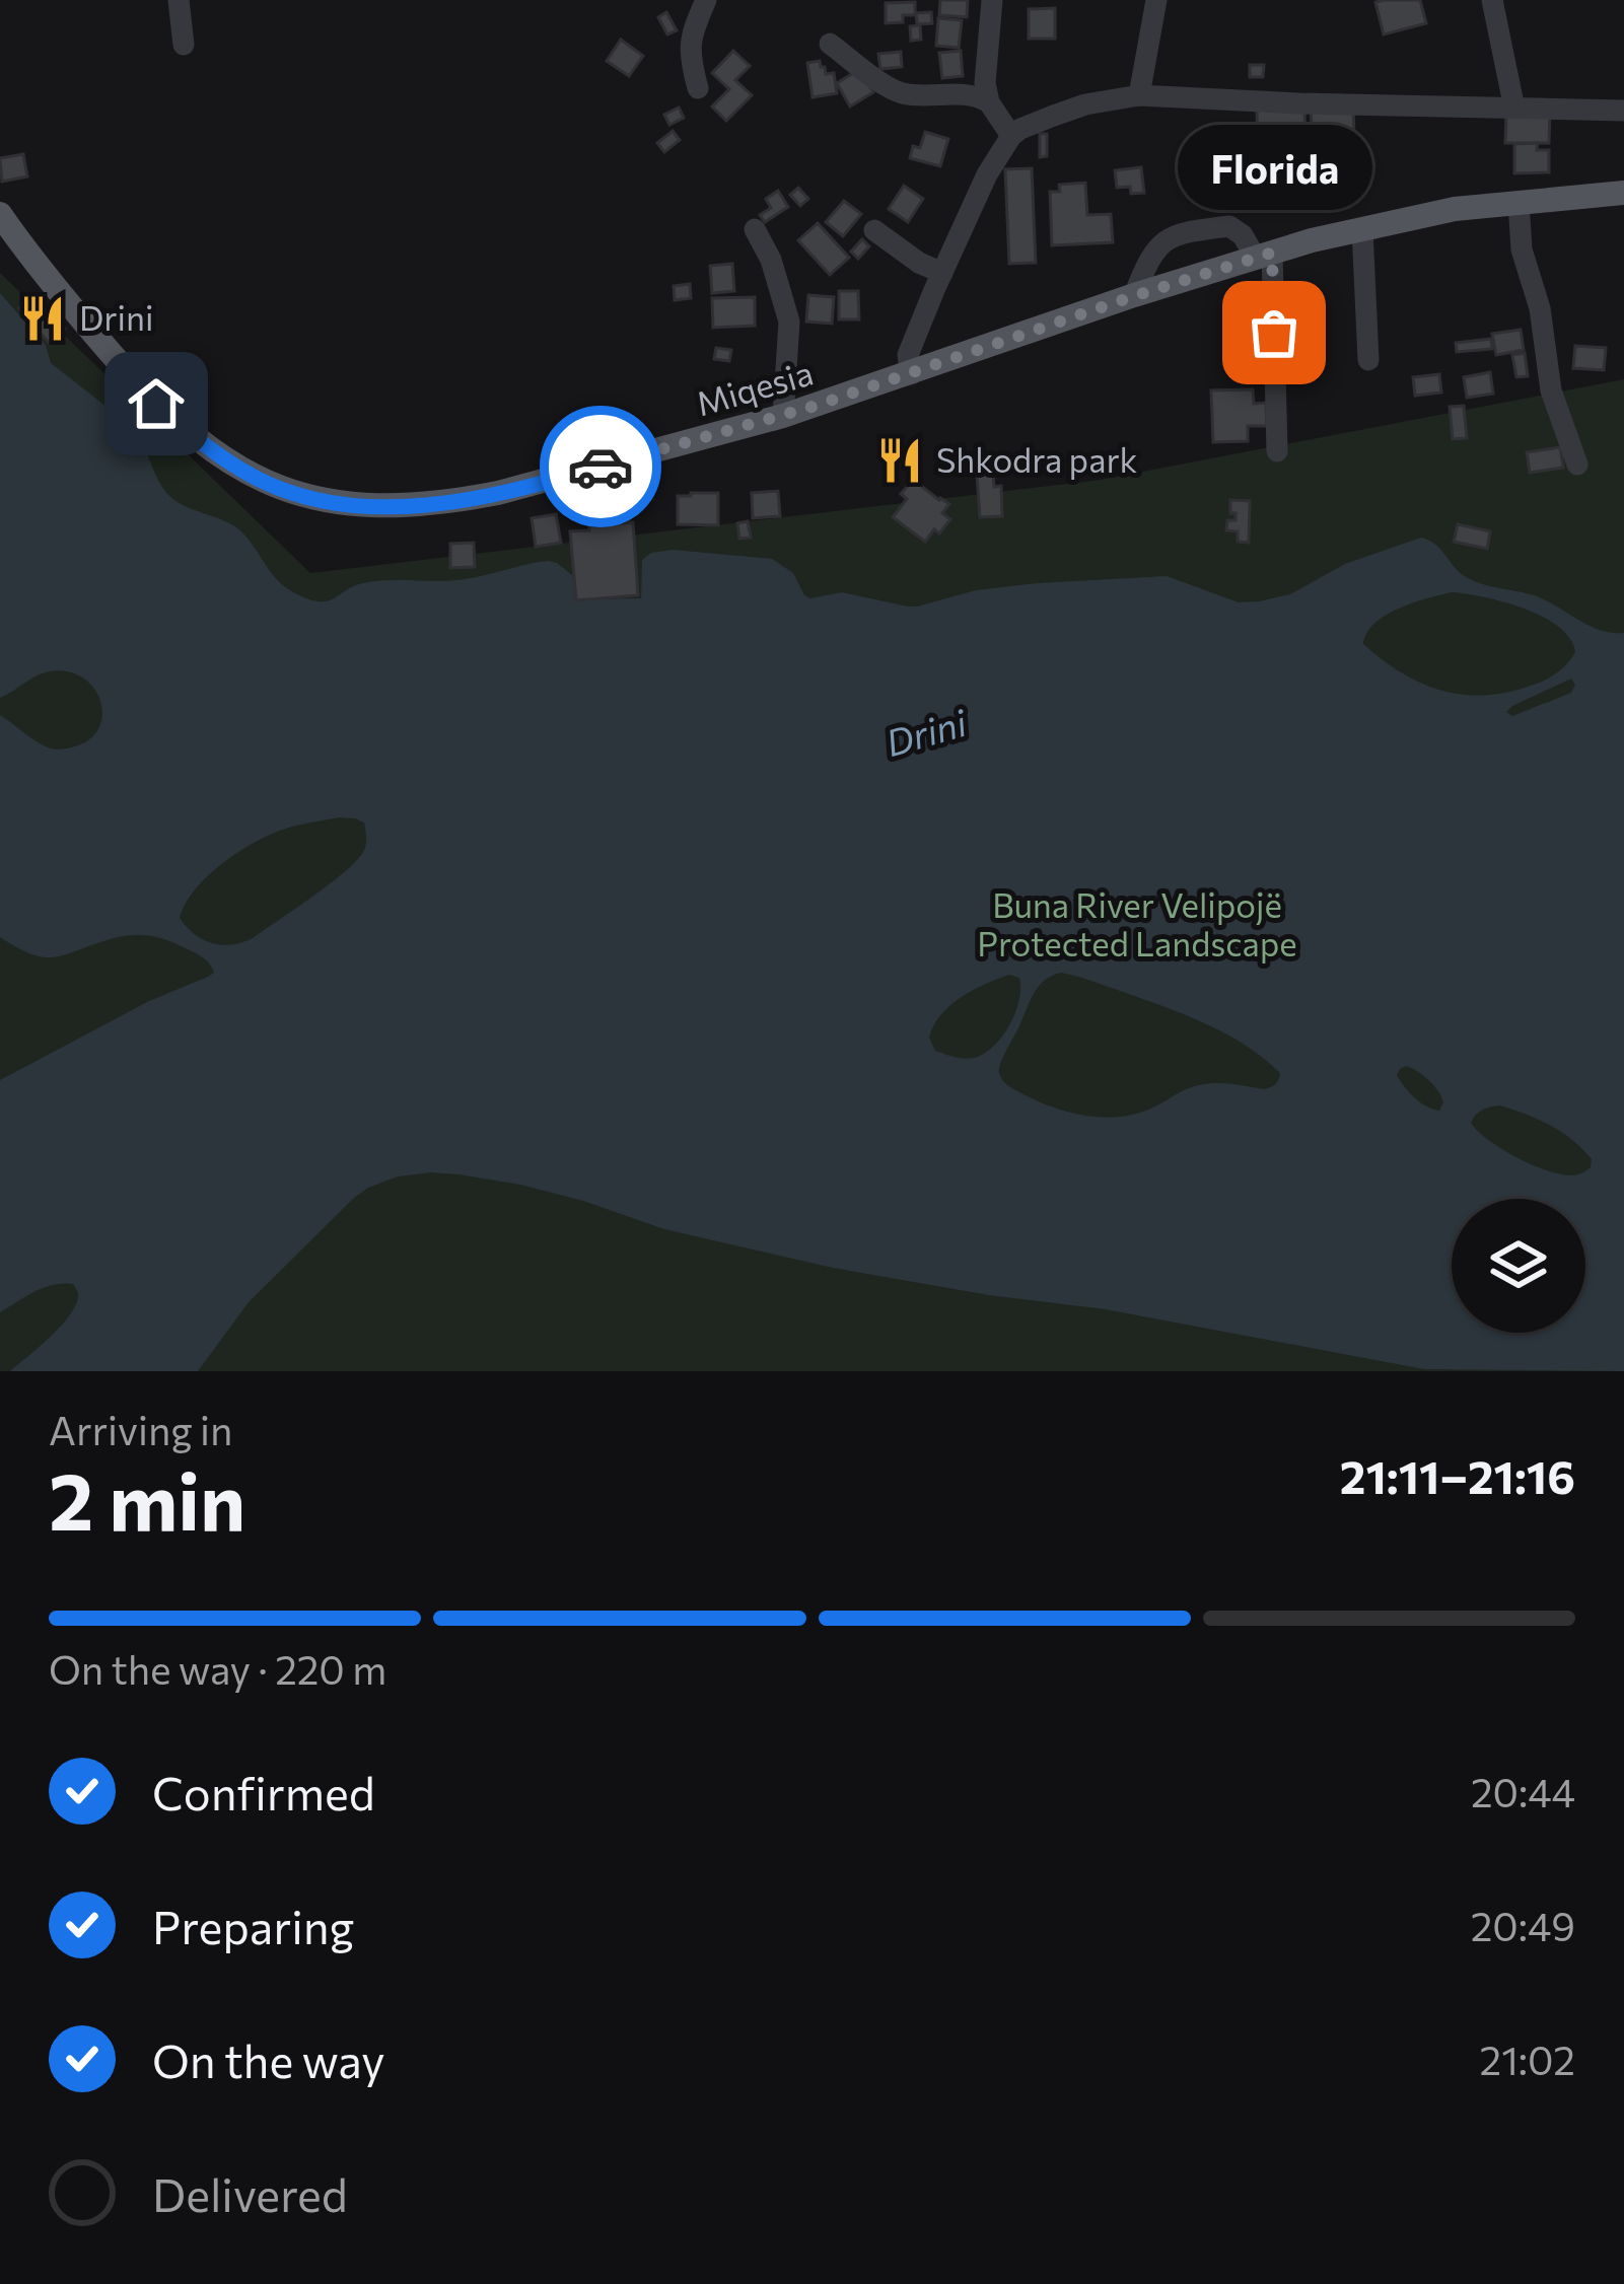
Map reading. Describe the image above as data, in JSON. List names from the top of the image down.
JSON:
{
  "streets": {
    "main road": ["Miqesia"]
  },
  "water": ["Drini"],
  "parks": ["Buna River Velipojë Protected Landscape"],
  "places": {
    "restaurant": ["Drini", "Shkodra park"],
    "other": ["Florida"]
  },
  "page": {
    "bubble": "Florida",
    "heading": ["2 min", "Arriving in", "21:11–21:16"],
    "bar": "On the way · 220 m",
    "list": [
      ["Confirmed", "20:44"],
      ["Preparing", "20:49"],
      ["On the way", "21:02"],
      "Delivered"
    ]
  }
}
